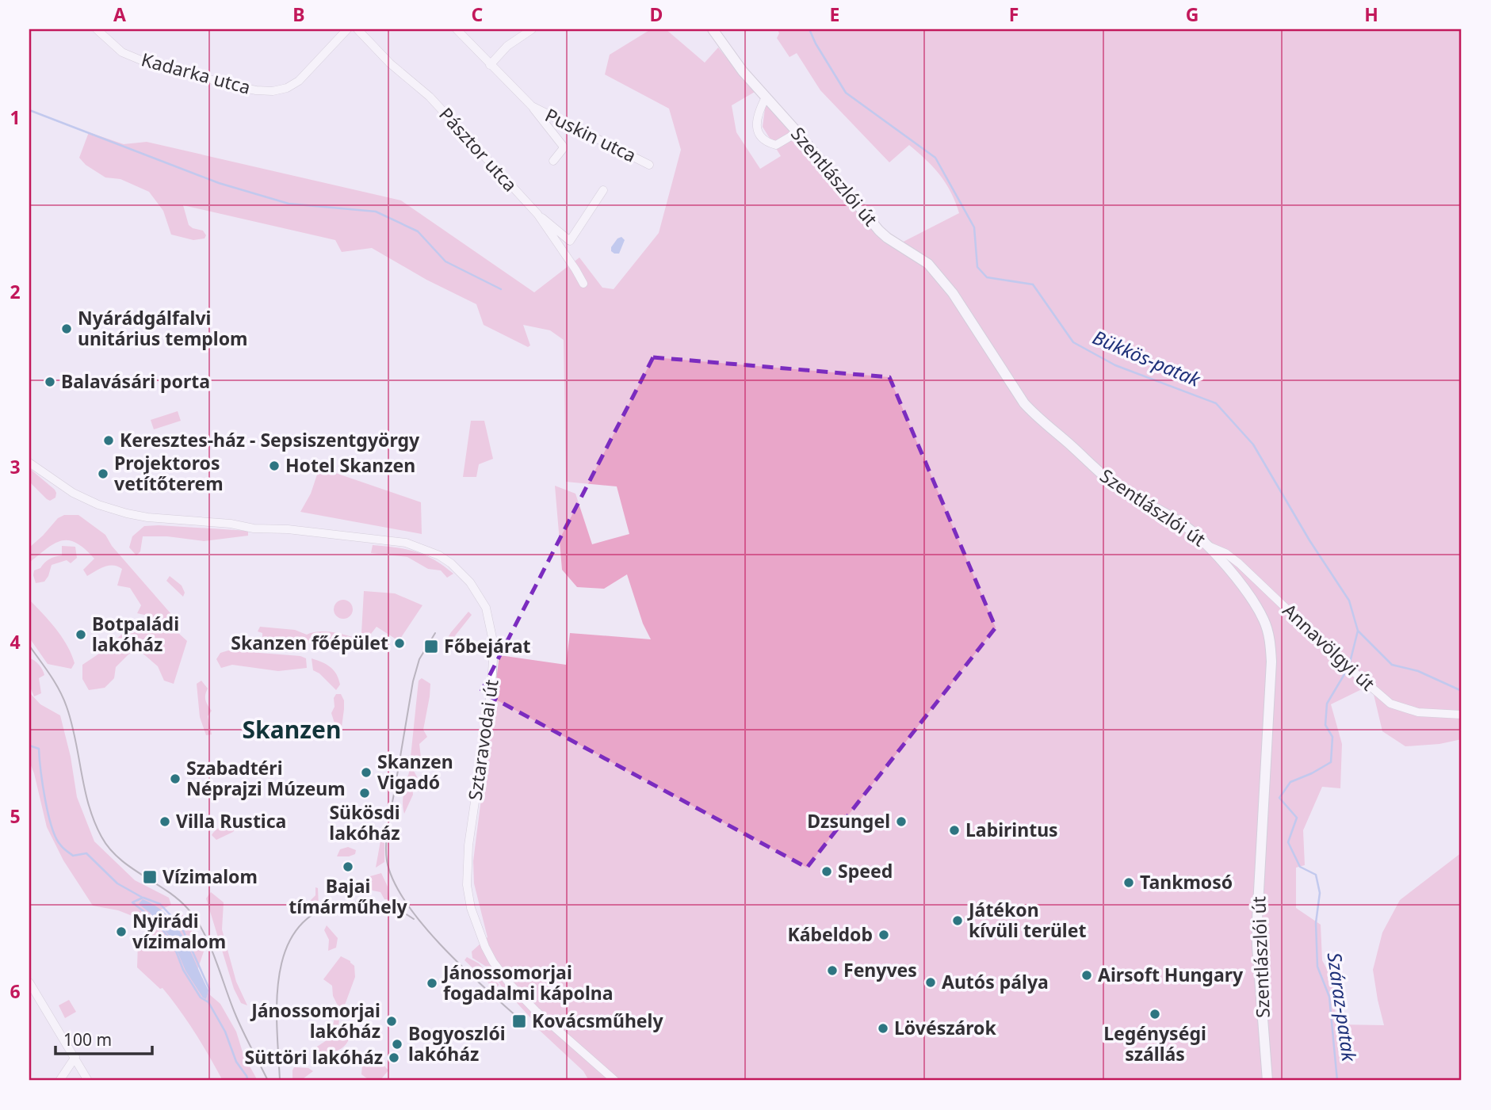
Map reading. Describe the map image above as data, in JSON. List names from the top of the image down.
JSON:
{
  "streets": {
    "main road": ["Szentlászlói út"],
    "street": [
      "Kadarka utca",
      "Puskin utca",
      "Pásztor utca",
      "Annavölgyi út",
      "Sztaravodai út"
    ]
  },
  "crossings": [
    ["Szentlászlói út", "Annavölgyi út"]
  ],
  "districts": ["Skanzen"],
  "water": ["Bükkös-patak", "Száraz-patak"],
  "places": {
    "other": [
      "Nyárádgálfalvi unitárius templom",
      "Balavásári porta",
      "Keresztes-ház - Sepsiszentgyörgy",
      "Hotel Skanzen",
      "Projektoros vetítőterem",
      "Botpaládi lakóház",
      "Skanzen főépület",
      "Skanzen Vigadó",
      "Szabadtéri Néprajzi Múzeum",
      "Sükösdi lakóház",
      "Villa Rustica",
      "Dzsungel",
      "Labirintus",
      "Bajai tímárműhely",
      "Speed",
      "Tankmosó",
      "Játékon kívüli terület",
      "Nyirádi vízimalom",
      "Kábeldob",
      "Fenyves",
      "Airsoft Hungary",
      "Autós pálya",
      "Jánossomorjai fogadalmi kápolna",
      "Legénységi szállás",
      "Jánossomorjai lakóház",
      "Lövészárok",
      "Bogyoszlói lakóház",
      "Süttöri lakóház"
    ],
    "transit": ["Főbejárat", "Vízimalom", "Kovácsműhely"]
  },
  "scale_bar": "100 m",
  "grid": {
    "columns": [
      "A",
      "B",
      "C",
      "D",
      "E",
      "F",
      "G",
      "H"
    ],
    "rows": [
      "1",
      "2",
      "3",
      "4",
      "5",
      "6"
    ]
  }
}
